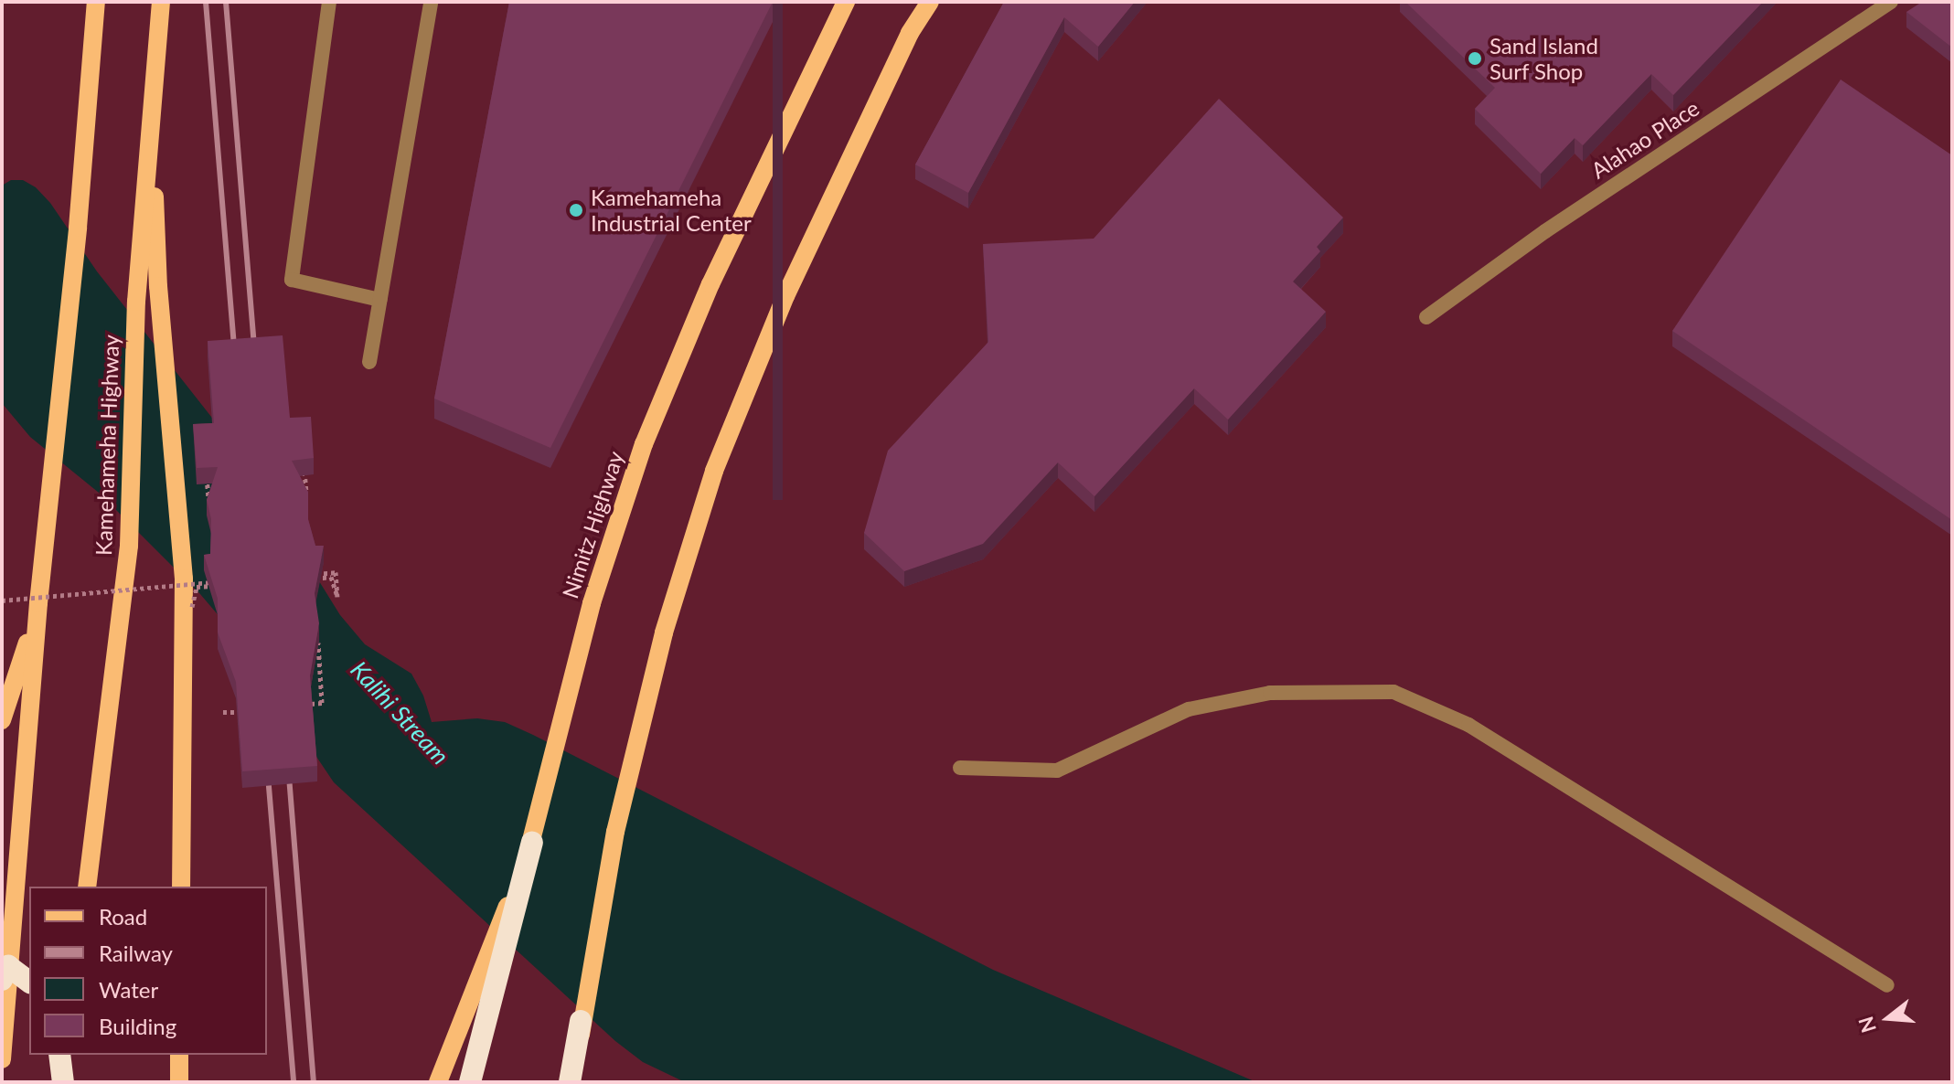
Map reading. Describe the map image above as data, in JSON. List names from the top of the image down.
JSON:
{
  "streets": {
    "main road": ["Kamehameha Highway", "Nimitz Highway"],
    "street": ["Alahao Place"]
  },
  "water": ["Kalihi Stream"],
  "places": ["Sand Island Surf Shop", "Kamehameha Industrial Center"],
  "legend": [
    "Road",
    "Railway",
    "Water",
    "Building"
  ],
  "north": "left"
}
